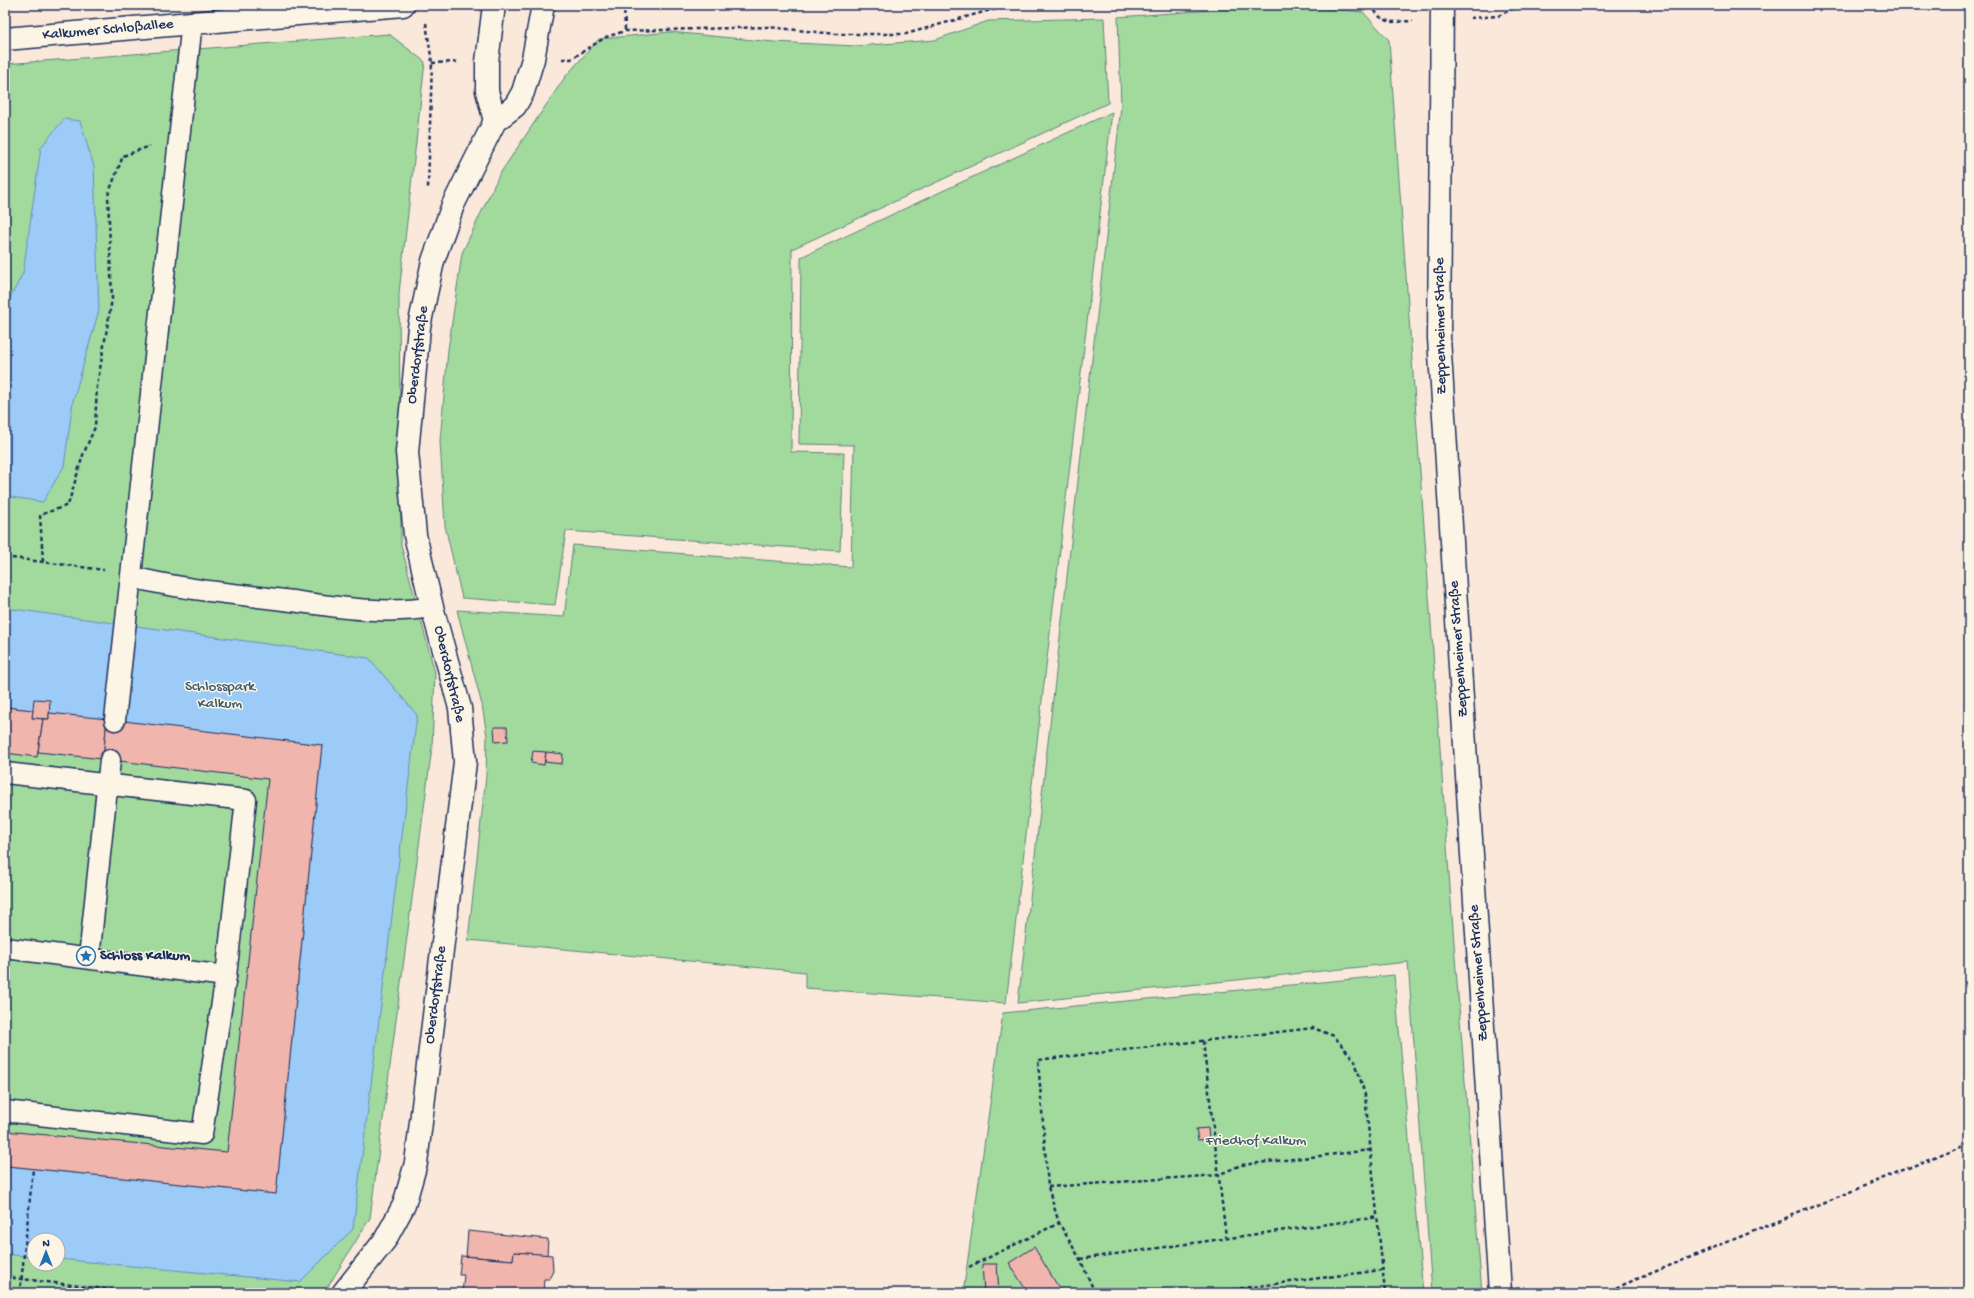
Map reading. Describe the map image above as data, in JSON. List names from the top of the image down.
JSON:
{
  "streets": {
    "street": ["Kalkumer Schloßallee", "Zeppenheimer Straße", "Oberdorfstraße"]
  },
  "parks": ["Schlosspark Kalkum", "Friedhof Kalkum"],
  "places": {
    "place": ["Schloss Kalkum"]
  },
  "north": "top"
}
